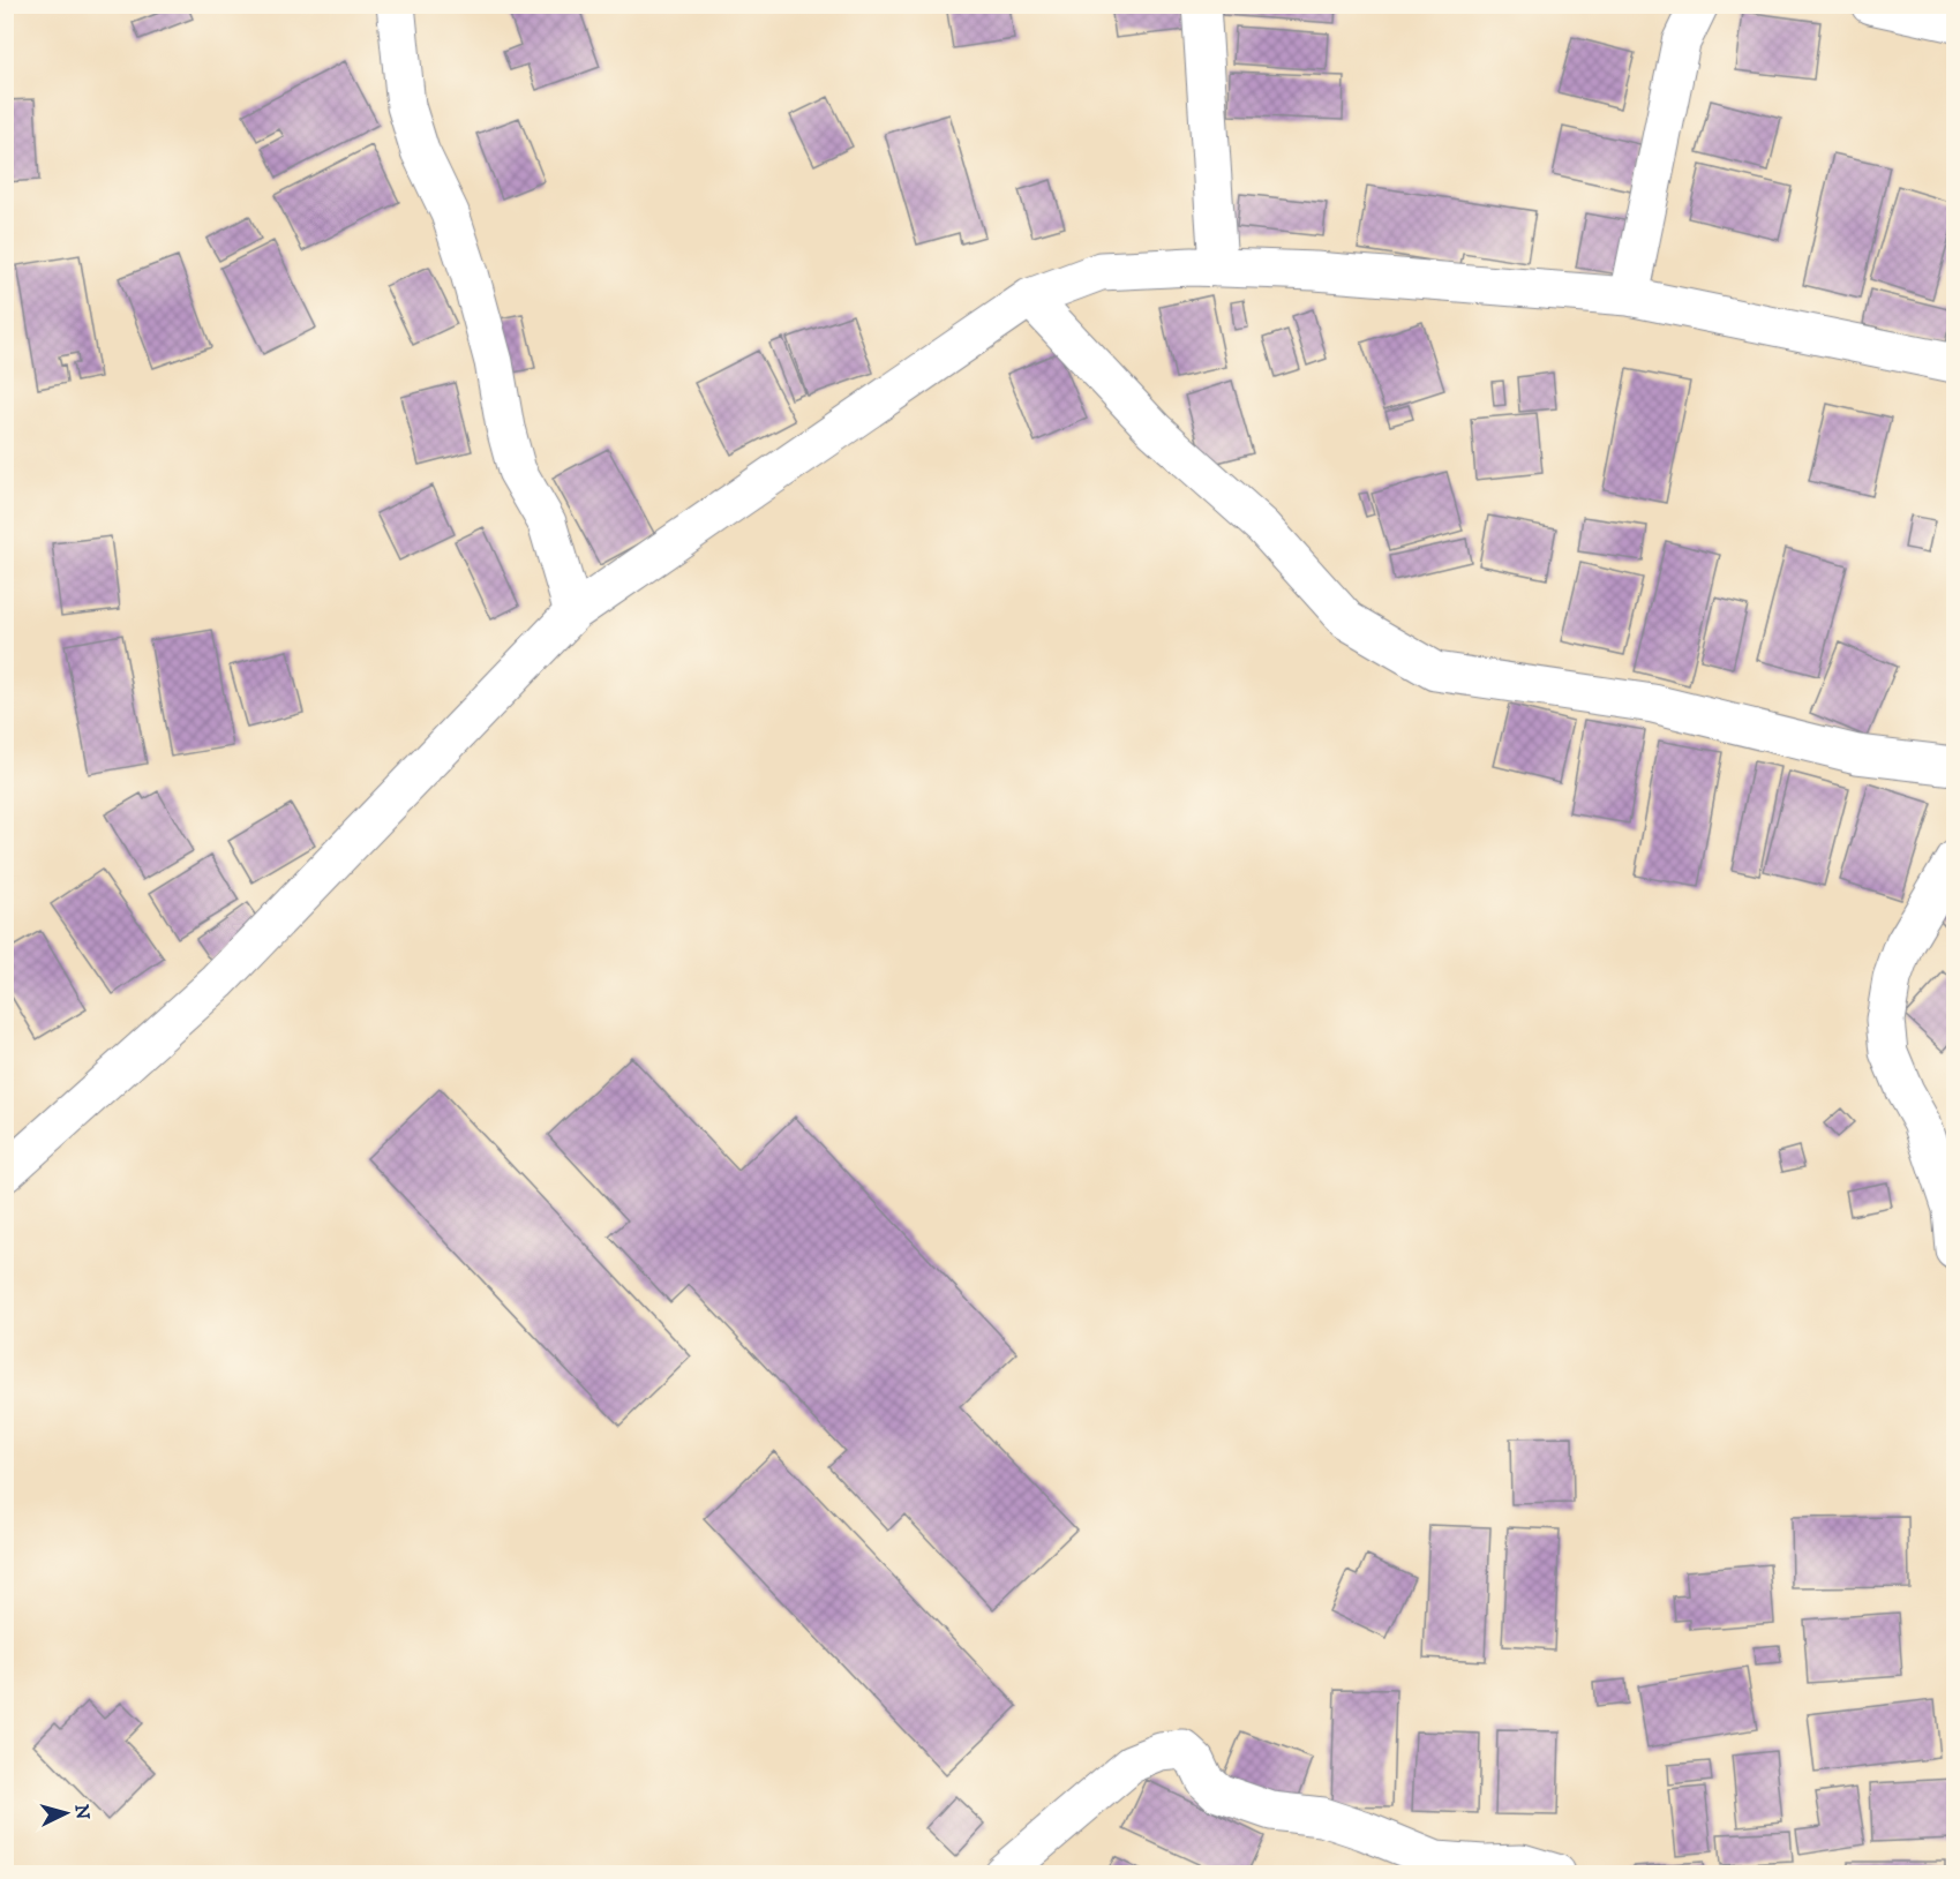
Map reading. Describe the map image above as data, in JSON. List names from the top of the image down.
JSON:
{
  "north": "right"
}
